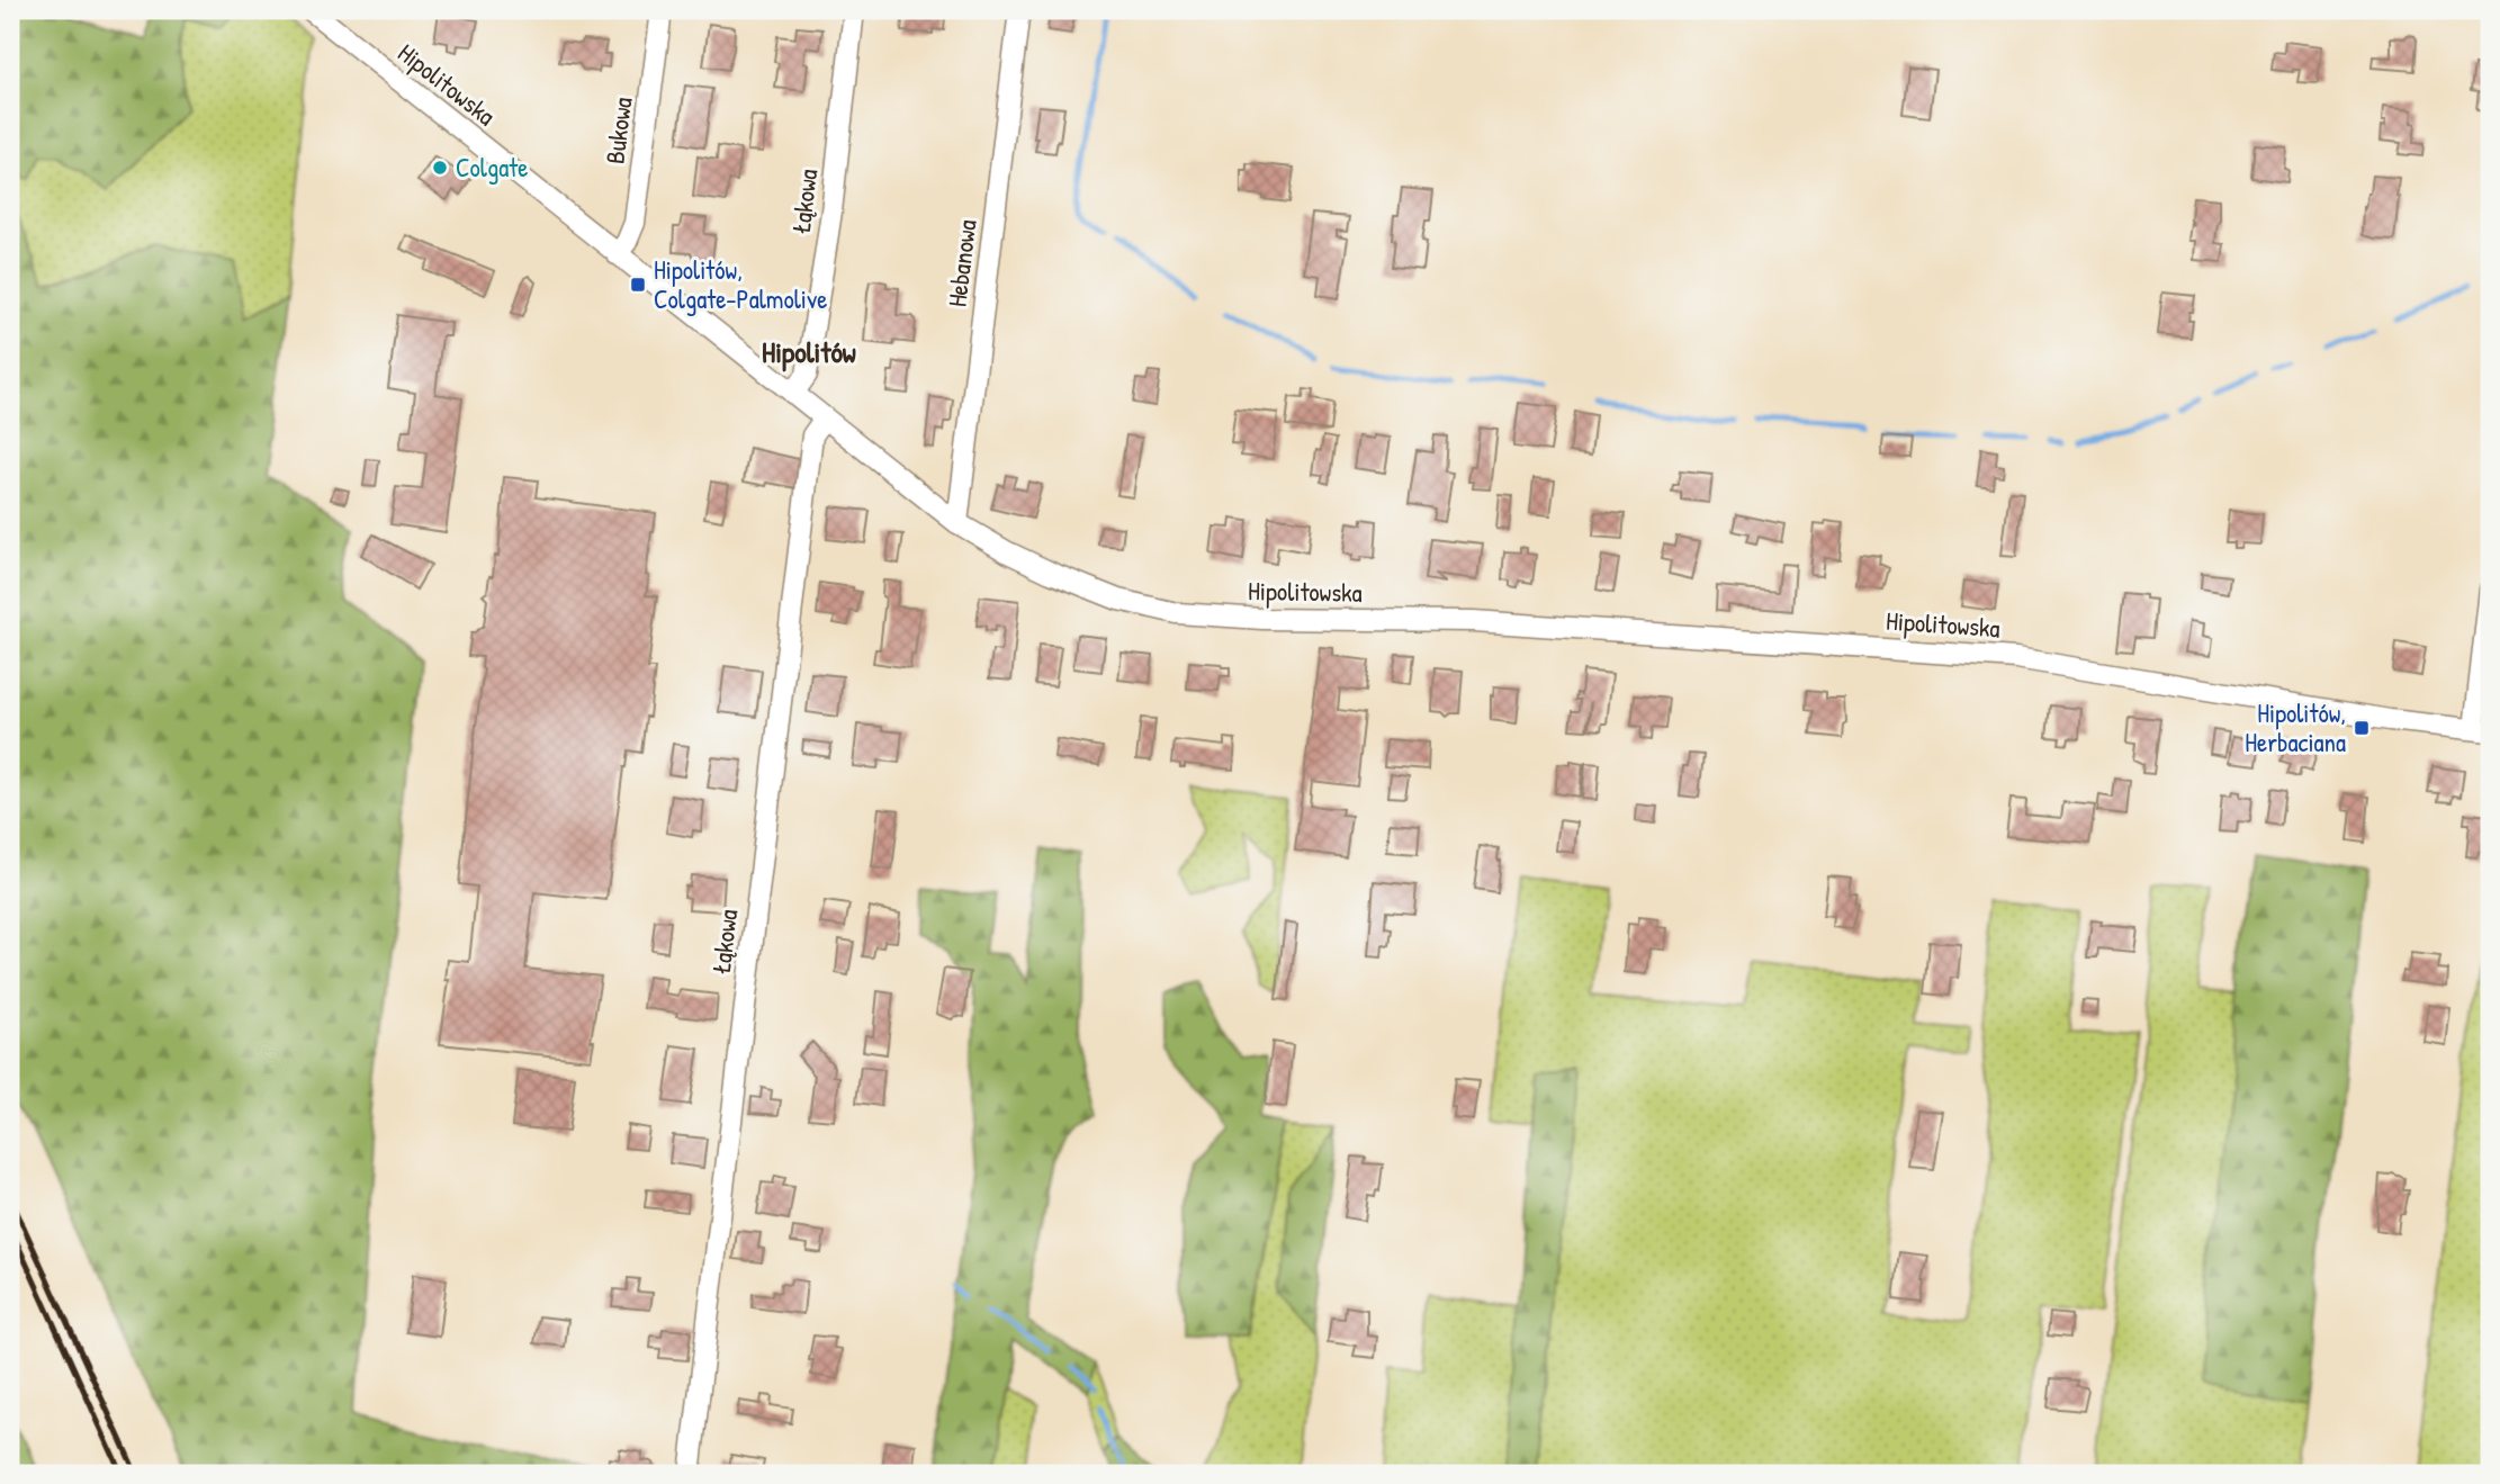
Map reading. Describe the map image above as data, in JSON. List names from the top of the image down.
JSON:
{
  "streets": {
    "street": [
      "Hipolitowska",
      "Bukowa",
      "Łąkowa",
      "Hebanowa"
    ]
  },
  "crossings": [
    ["Hipolitowska", "Bukowa"],
    ["Hipolitowska", "Łąkowa"],
    ["Hipolitowska", "Hebanowa"]
  ],
  "districts": ["Hipolitów"],
  "places": {
    "other": ["Colgate"],
    "transit": ["Hipolitów, Colgate-Palmolive", "Hipolitów, Herbaciana"]
  }
}
